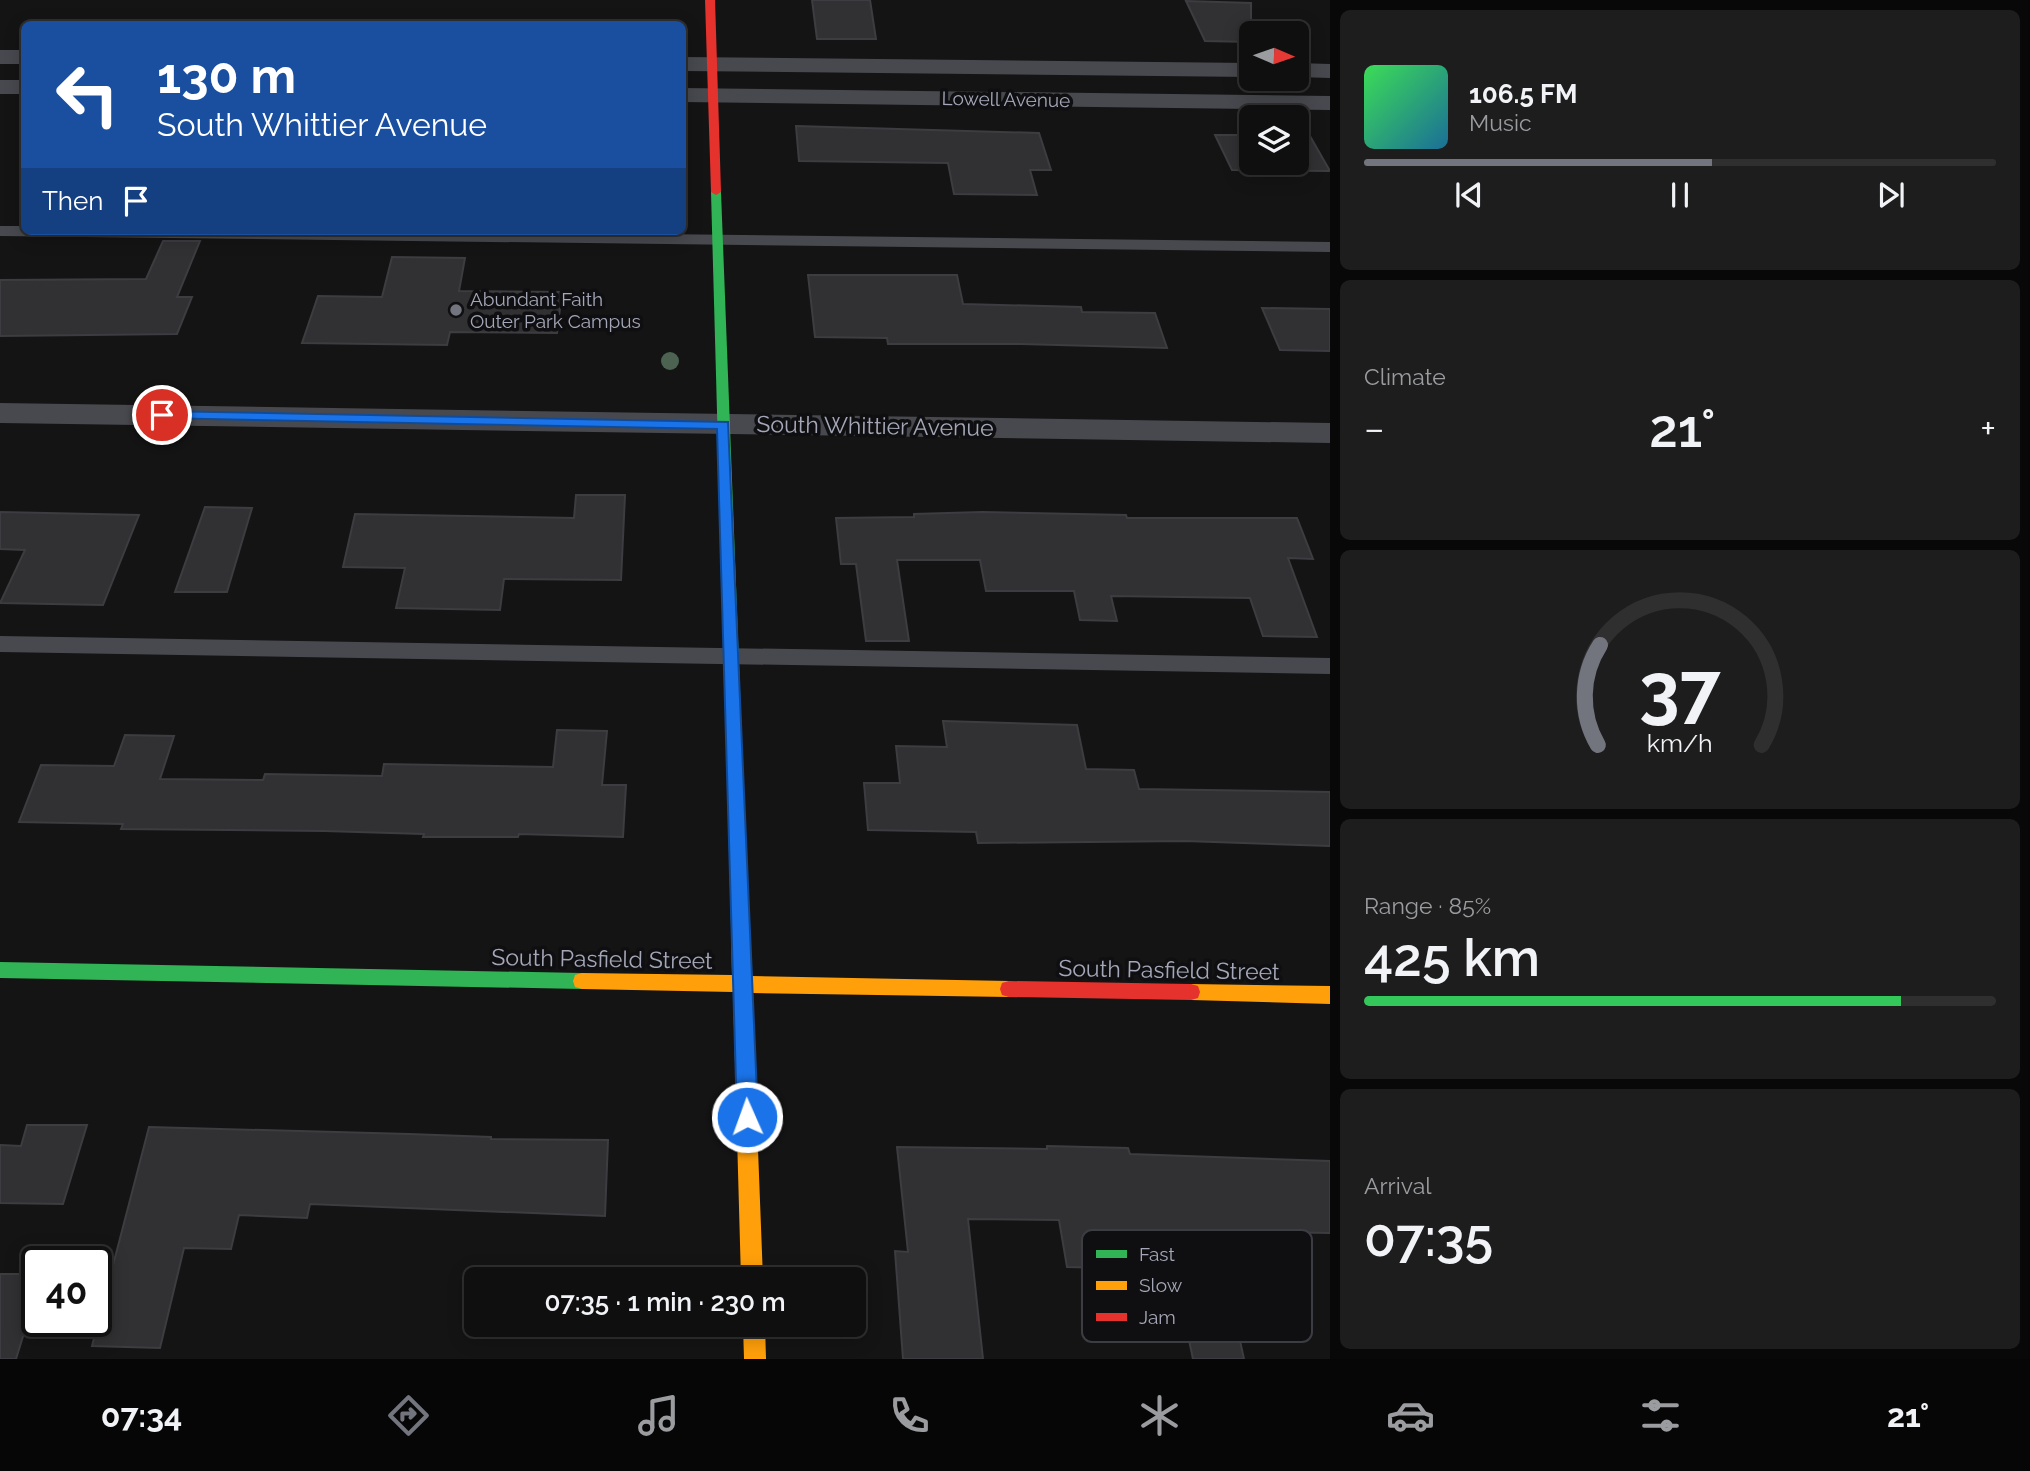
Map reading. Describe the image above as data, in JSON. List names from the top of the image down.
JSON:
{
  "streets": {
    "street": ["Lowell Avenue", "South Whittier Avenue", "South Pasfield Street"]
  },
  "places": ["Abundant Faith Outer Park Campus"],
  "legend": ["Fast", "Slow", "Jam"],
  "north": "right",
  "page": {
    "turn": ["130 m", "South Whittier Avenue"],
    "song": ["106.5 FM", "Music"],
    "then": "Then",
    "tile": [
      "Climate",
      ["Range · 85%", "425 km"],
      ["Arrival", "07:35"]
    ],
    "heat": ["−", "21°", "+"],
    "limit": "40",
    "trip": "07:35 · 1 min · 230 m",
    "tabs": ["07:34", "21°"],
    "gauge": ["37", "km/h"]
  }
}
